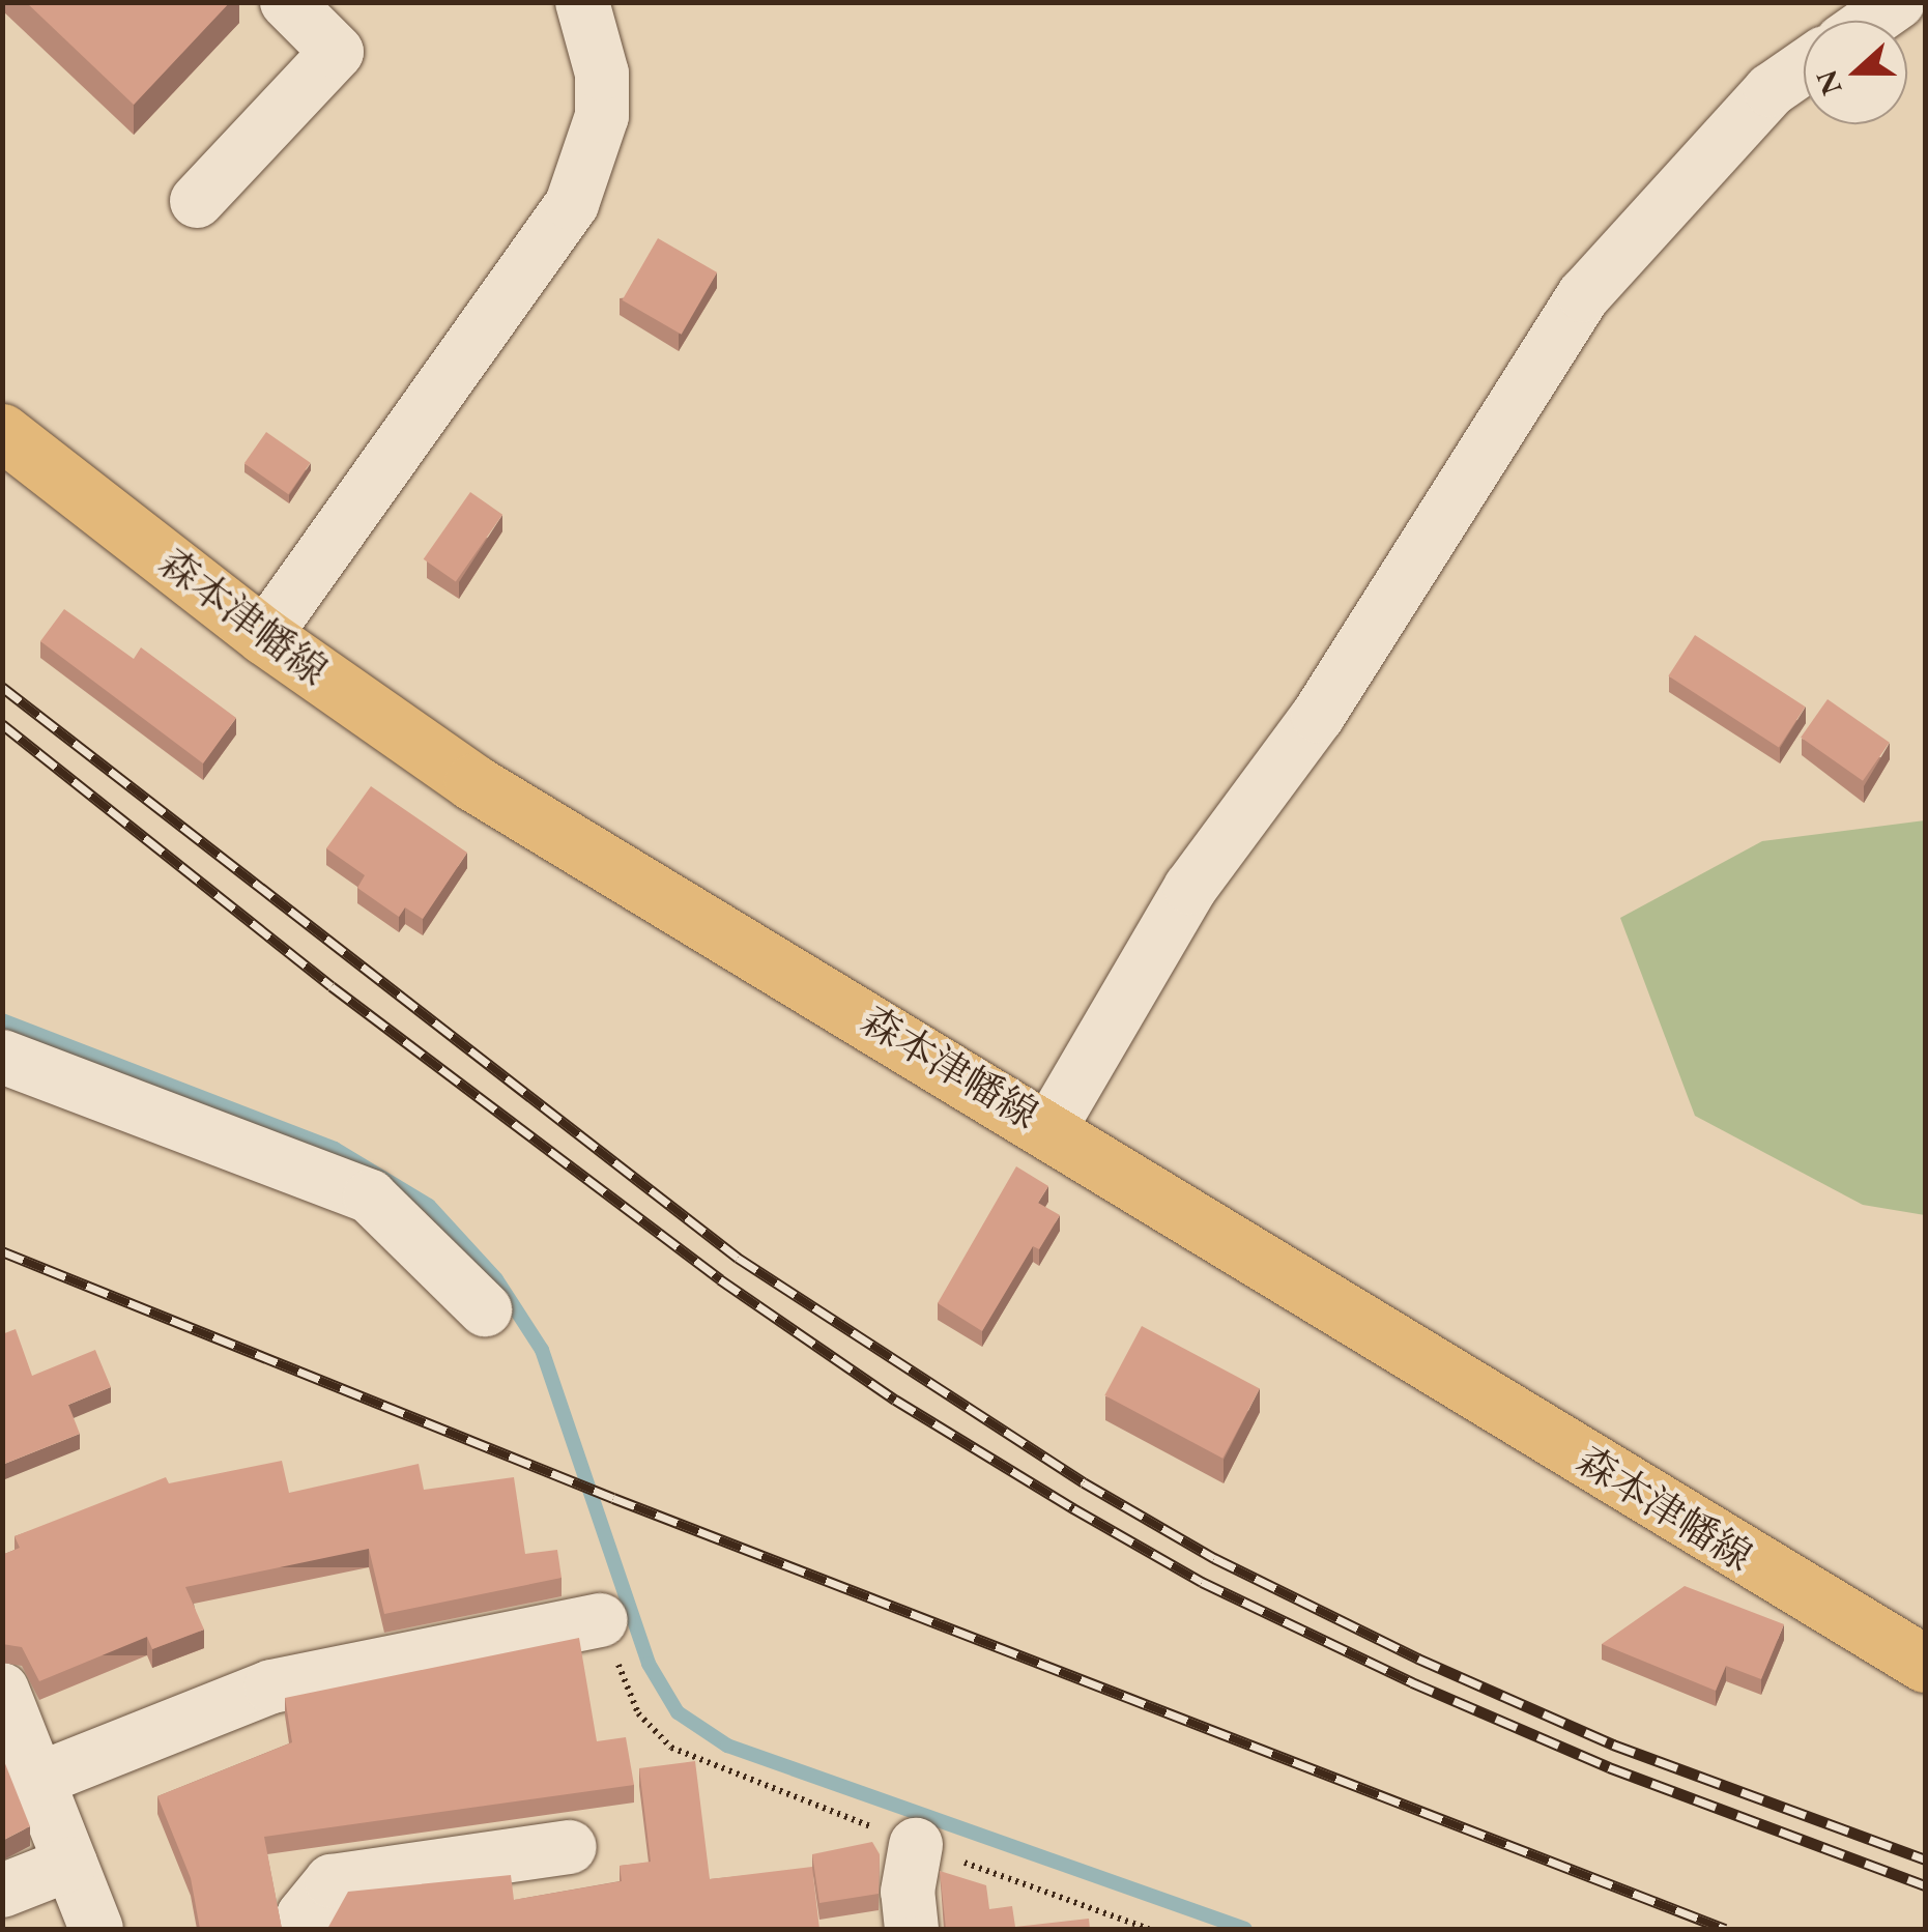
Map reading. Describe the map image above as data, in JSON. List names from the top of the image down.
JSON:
{
  "streets": {
    "main road": ["森本津幡線"]
  },
  "north": "left"
}
